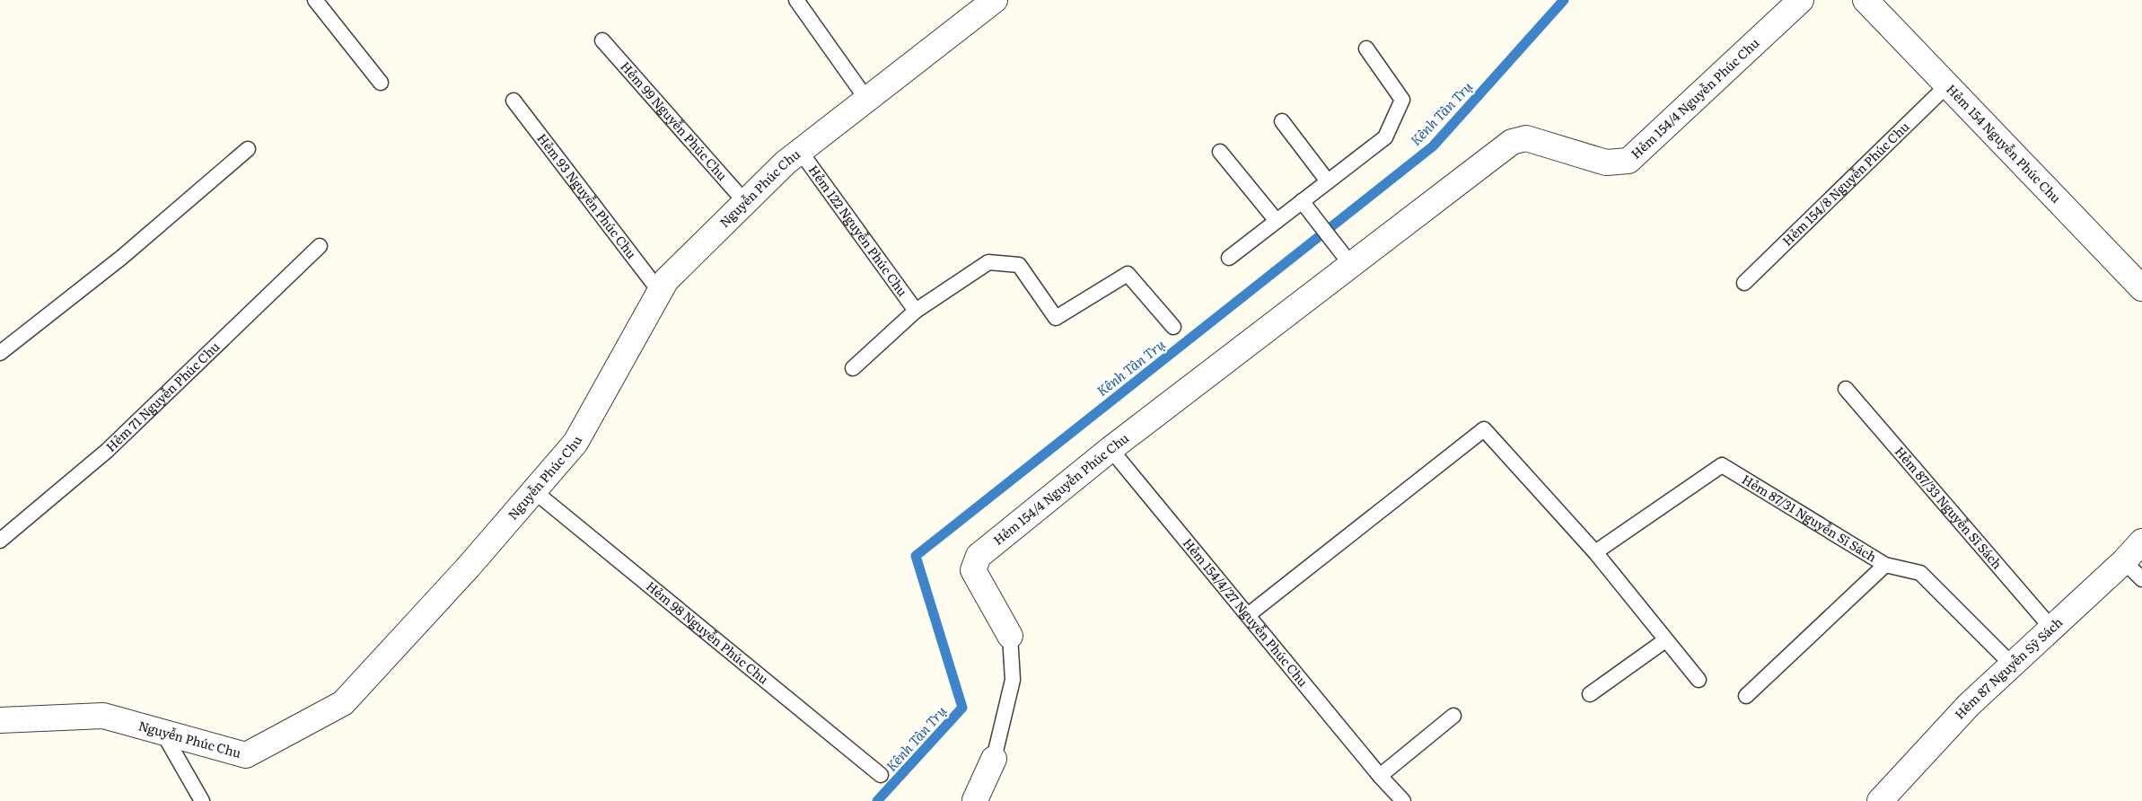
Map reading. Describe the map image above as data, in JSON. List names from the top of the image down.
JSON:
{
  "streets": {
    "street": [
      "Hẻm 154/4 Nguyễn Phúc Chu",
      "Hẻm 154 Nguyễn Phúc Chu",
      "Nguyễn Phúc Chu",
      "Hẻm 87 Nguyễn Sỹ Sách"
    ],
    "lane": [
      "Hẻm 99 Nguyễn Phúc Chu",
      "Hẻm 154/8 Nguyễn Phúc Chu",
      "Hẻm 93 Nguyễn Phúc Chu",
      "Hẻm 122 Nguyễn Phúc Chu",
      "Hẻm 71 Nguyễn Phúc Chu",
      "Hẻm 87/33 Nguyễn Sĩ Sách",
      "Hẻm 87/31 Nguyễn Sĩ Sách",
      "Hẻm 154/4/27 Nguyễn Phúc Chu",
      "Hẻm 98 Nguyễn Phúc Chu"
    ]
  },
  "crossings": [
    ["Hẻm 154/4 Nguyễn Phúc Chu", "Hẻm 154/4/27 Nguyễn Phúc Chu"],
    ["Hẻm 99 Nguyễn Phúc Chu", "Nguyễn Phúc Chu"],
    ["Hẻm 154 Nguyễn Phúc Chu", "Hẻm 154/8 Nguyễn Phúc Chu"],
    ["Nguyễn Phúc Chu", "Hẻm 93 Nguyễn Phúc Chu"],
    ["Nguyễn Phúc Chu", "Hẻm 122 Nguyễn Phúc Chu"],
    ["Nguyễn Phúc Chu", "Hẻm 98 Nguyễn Phúc Chu"],
    ["Hẻm 87/33 Nguyễn Sĩ Sách", "Hẻm 87 Nguyễn Sỹ Sách"],
    ["Hẻm 87/31 Nguyễn Sĩ Sách", "Hẻm 87 Nguyễn Sỹ Sách"]
  ],
  "water": ["Kênh Tân Trụ"]
}
